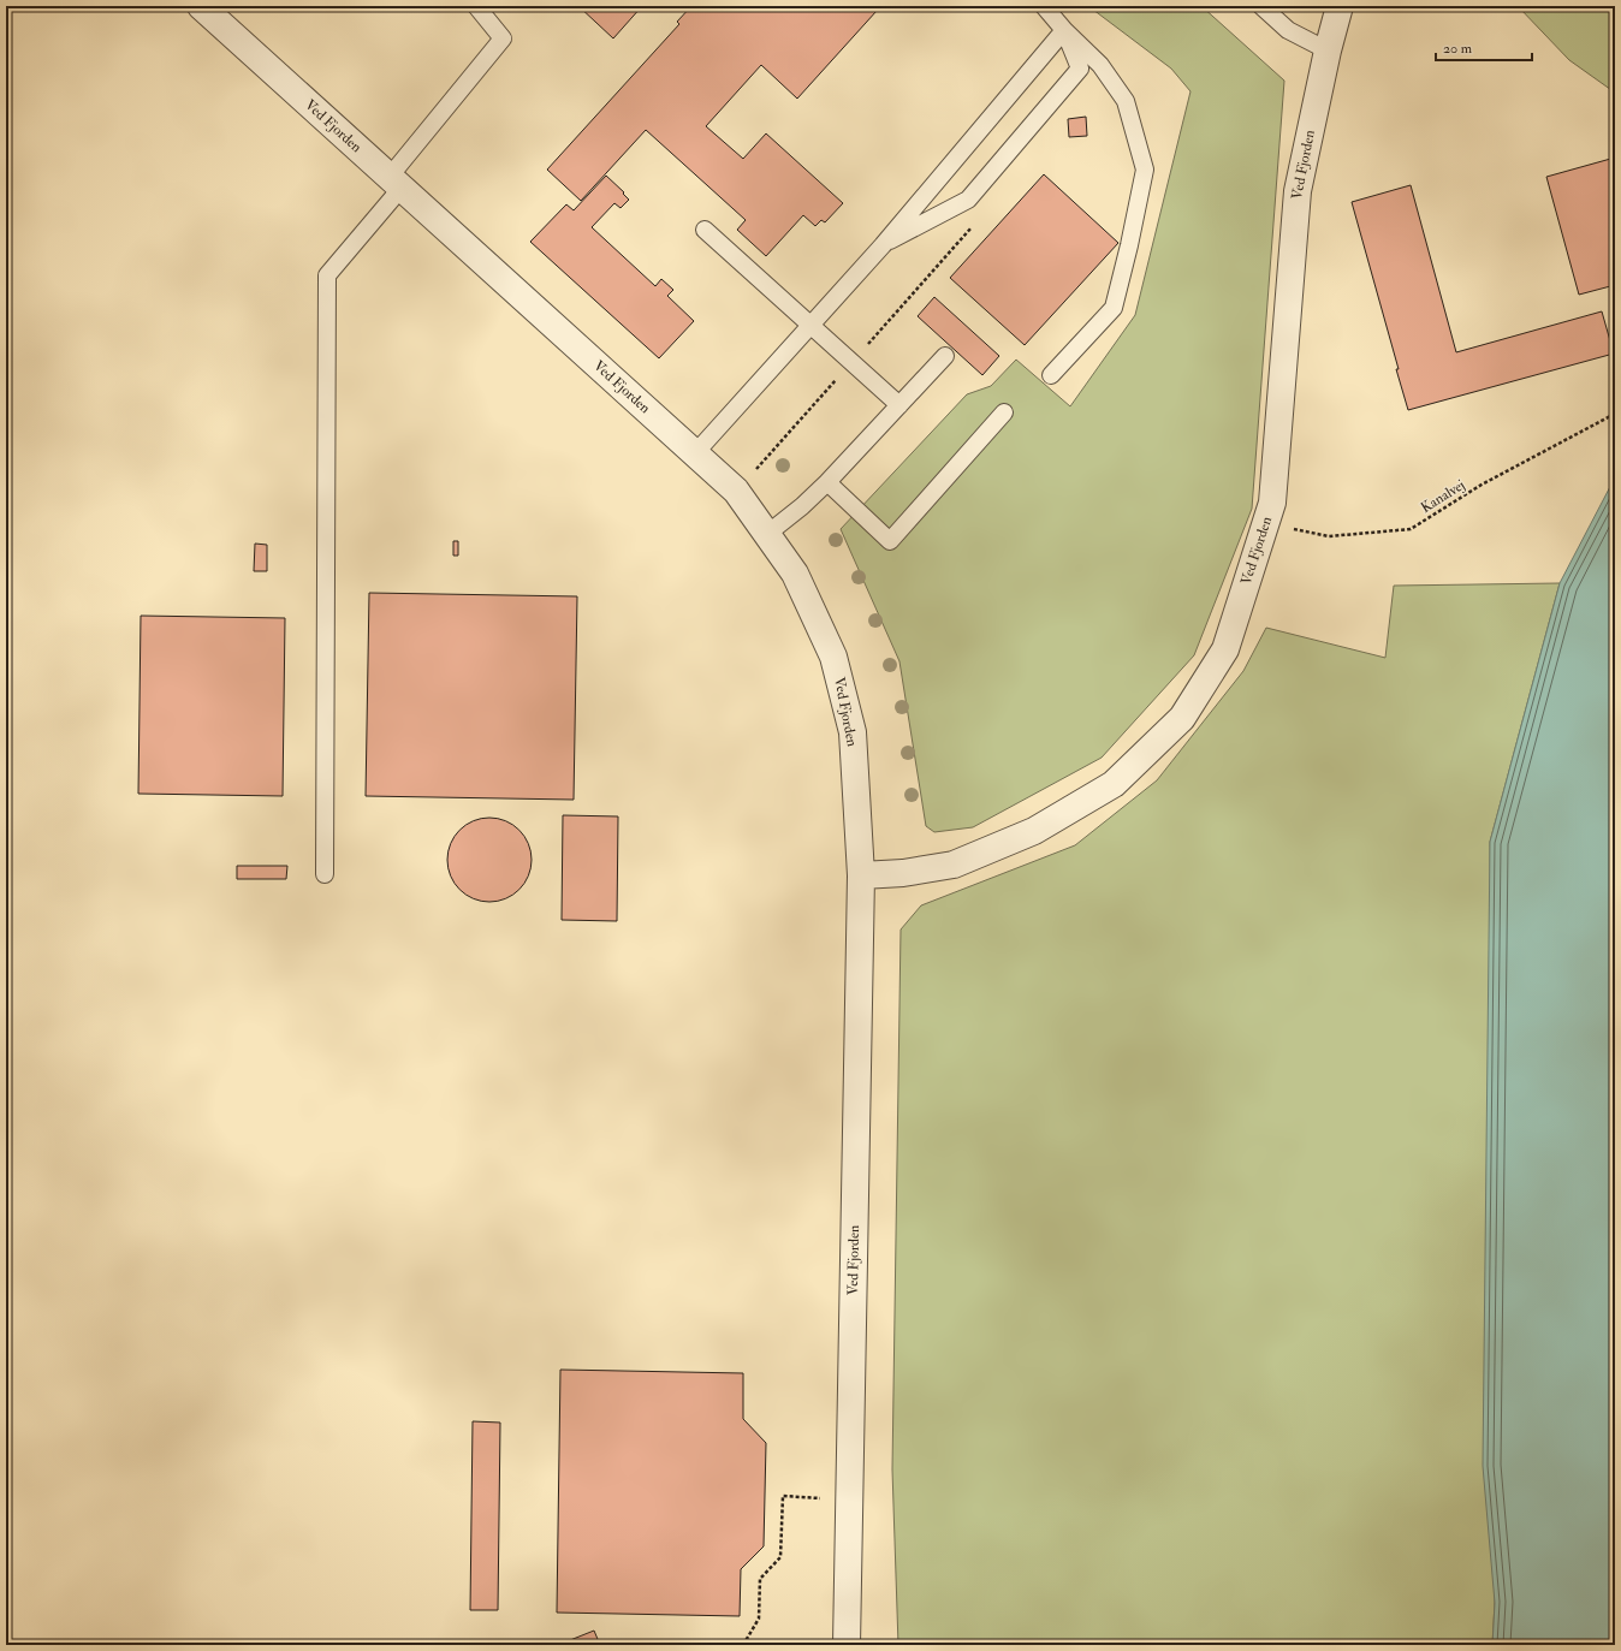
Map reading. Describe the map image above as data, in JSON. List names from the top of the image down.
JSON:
{
  "streets": {
    "street": ["Ved Fjorden"],
    "path": ["Kanalvej"]
  },
  "crossings": [
    ["Ved Fjorden", "Kanalvej"]
  ],
  "scale_bar": "20 m"
}
